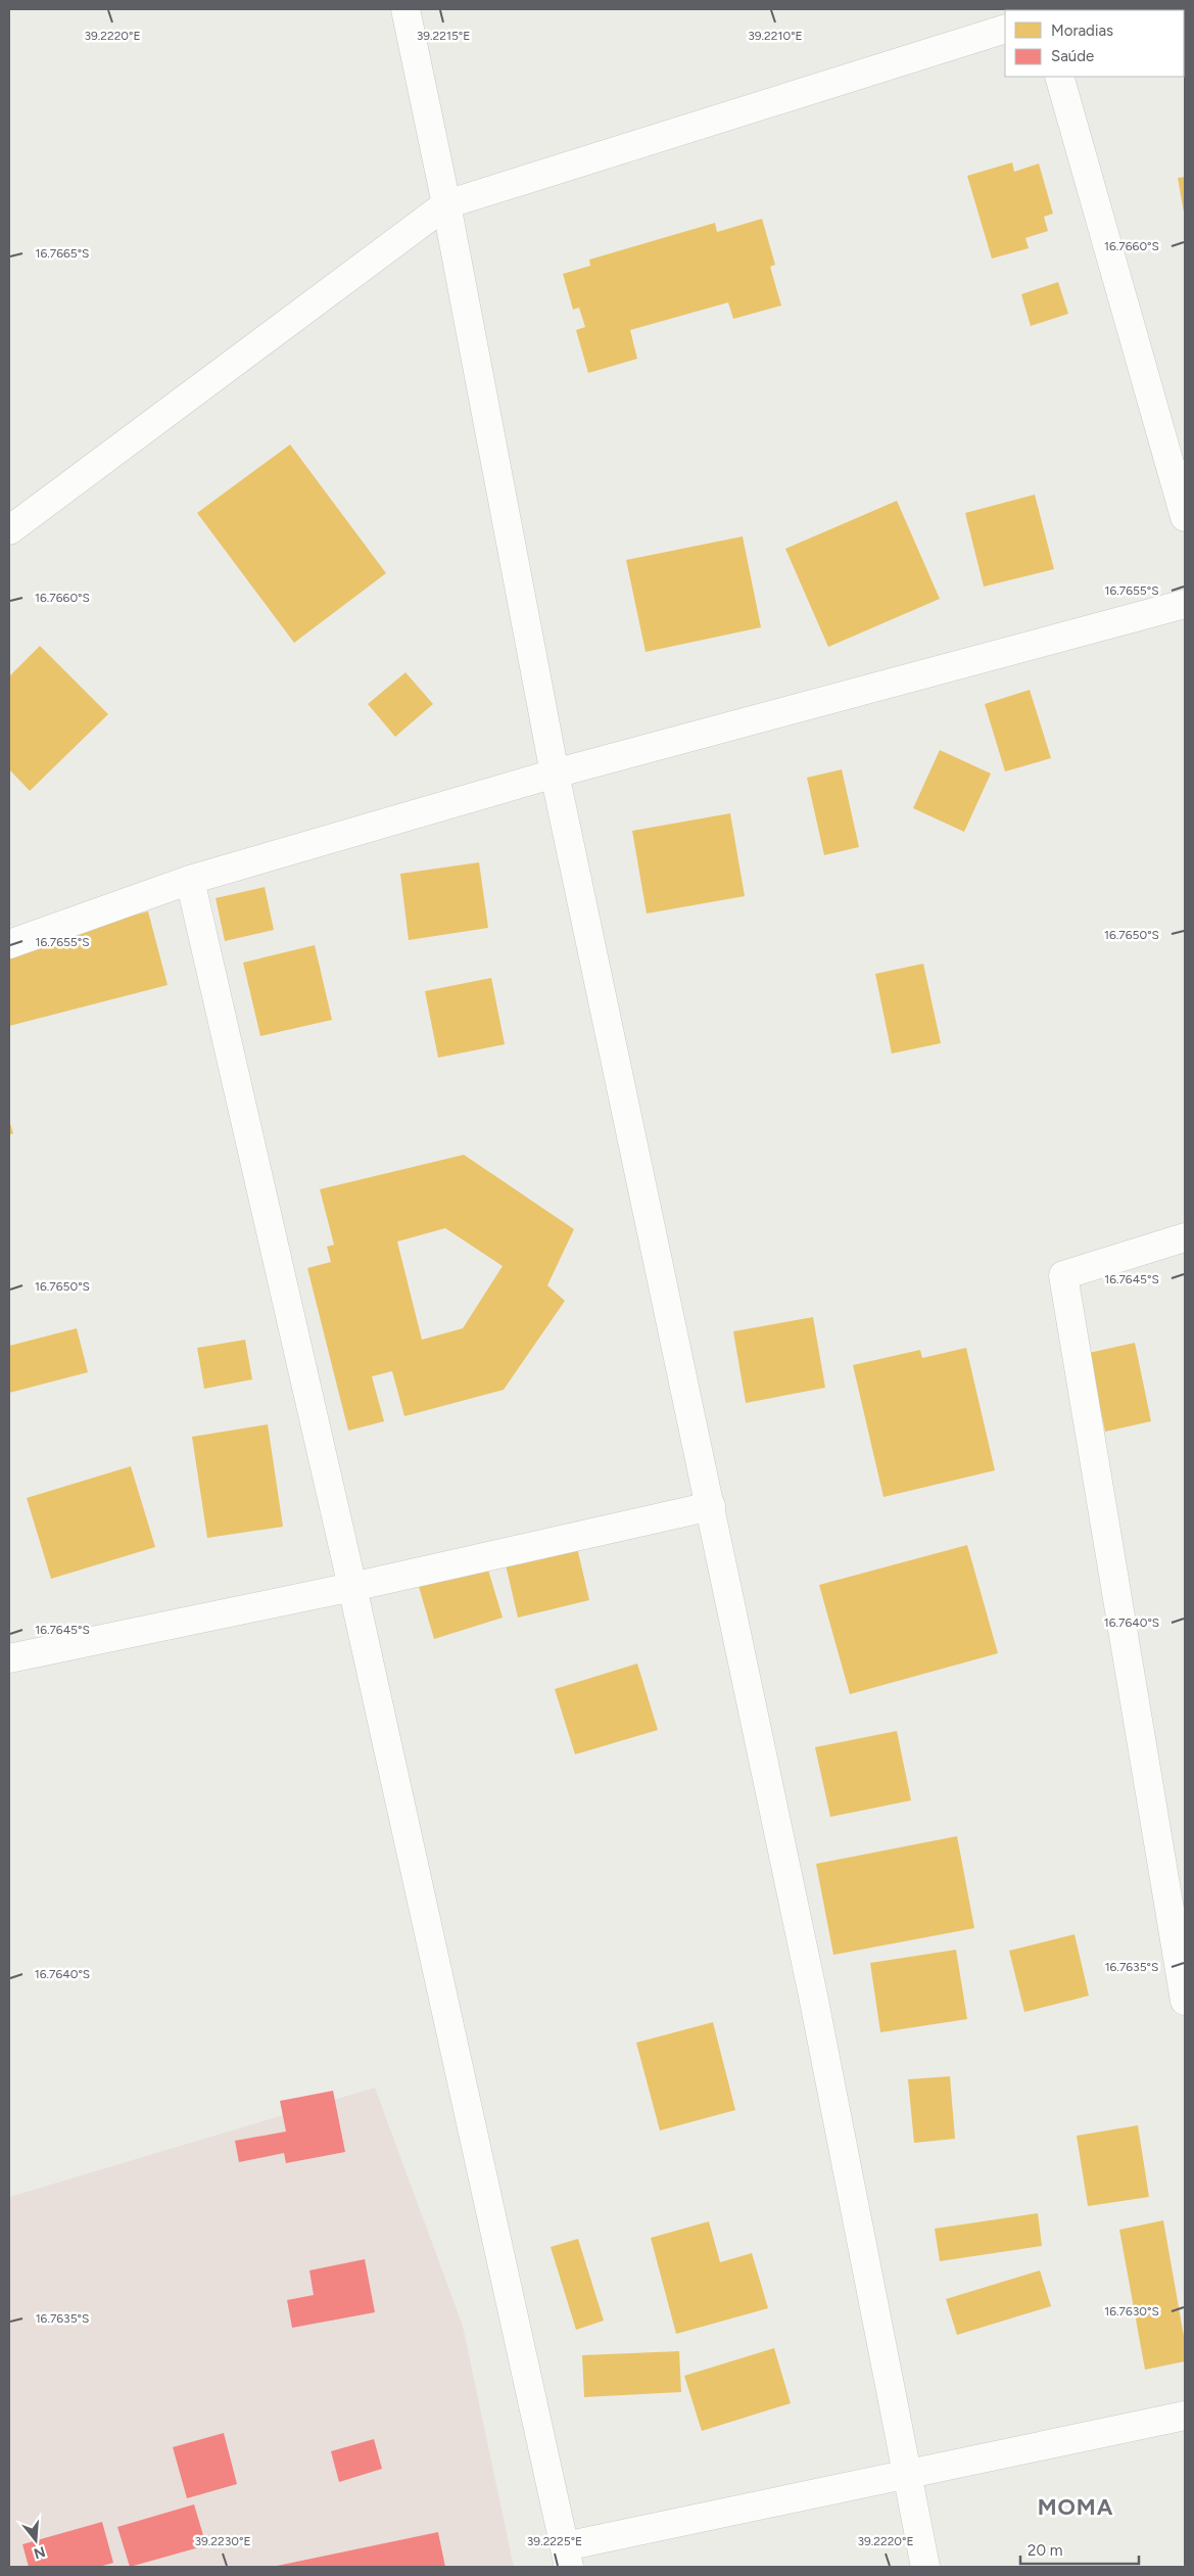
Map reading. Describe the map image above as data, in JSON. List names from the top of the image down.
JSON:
{
  "districts": ["MOMA"],
  "legend": ["Moradias", "Saúde"],
  "scale_bar": "20 m",
  "north": "bottom",
  "coordinates": [
    "39.2220°E",
    "39.2215°E",
    "39.2210°E",
    "16.7660°S",
    "16.7665°S",
    "16.7655°S",
    "16.7650°S",
    "16.7645°S",
    "16.7640°S",
    "16.7635°S",
    "16.7630°S",
    "39.2230°E",
    "39.2225°E"
  ]
}
